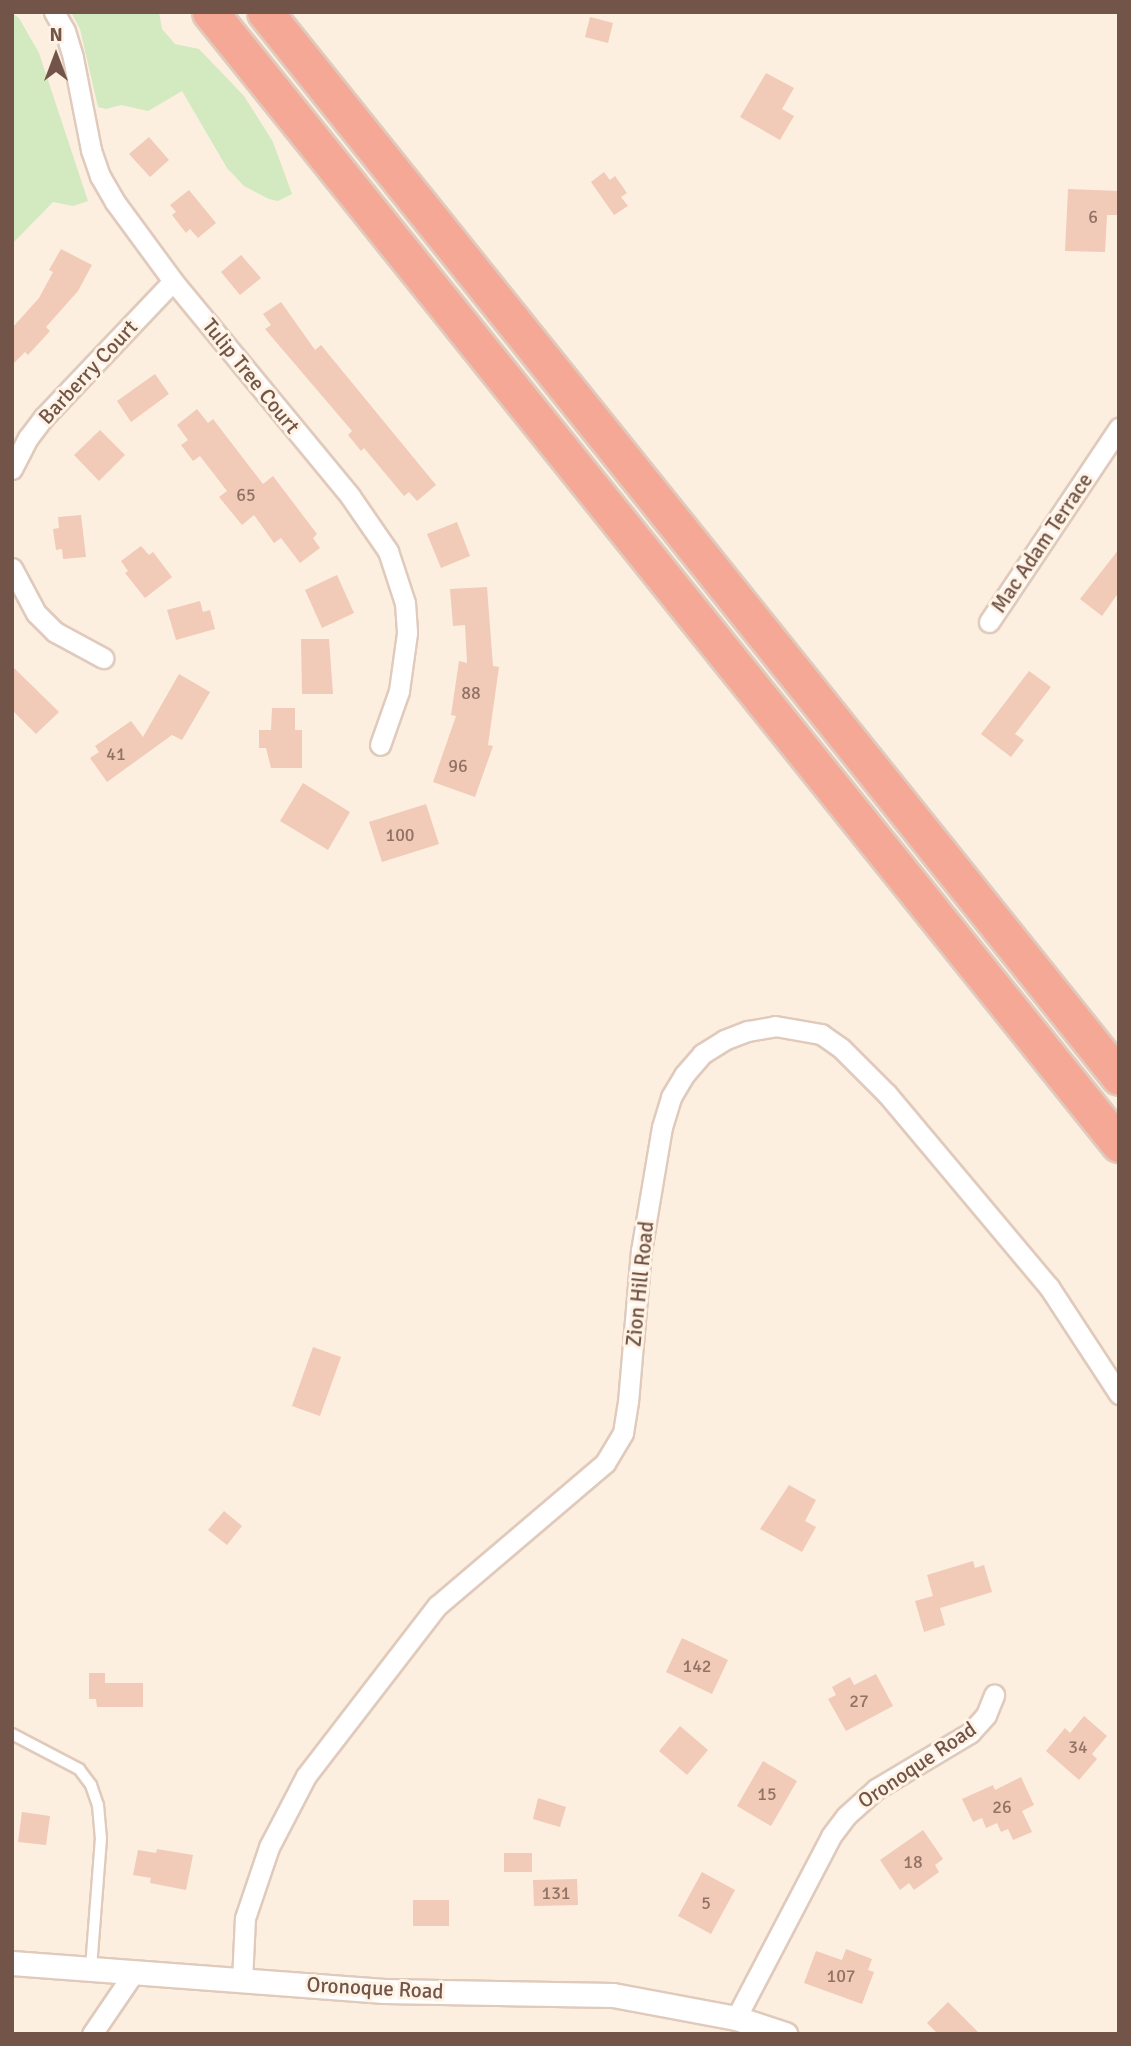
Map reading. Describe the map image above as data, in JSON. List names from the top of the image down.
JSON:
{
  "streets": {
    "street": [
      "Barberry Court",
      "Tulip Tree Court",
      "Mac Adam Terrace",
      "Zion Hill Road",
      "Oronoque Road"
    ]
  },
  "crossings": [
    ["Barberry Court", "Tulip Tree Court"],
    ["Zion Hill Road", "Oronoque Road"]
  ],
  "house_numbers": [
    "6",
    "65",
    "88",
    "41",
    "96",
    "100",
    "142",
    "27",
    "34",
    "15",
    "26",
    "18",
    "131",
    "5",
    "107"
  ],
  "north": "top"
}
